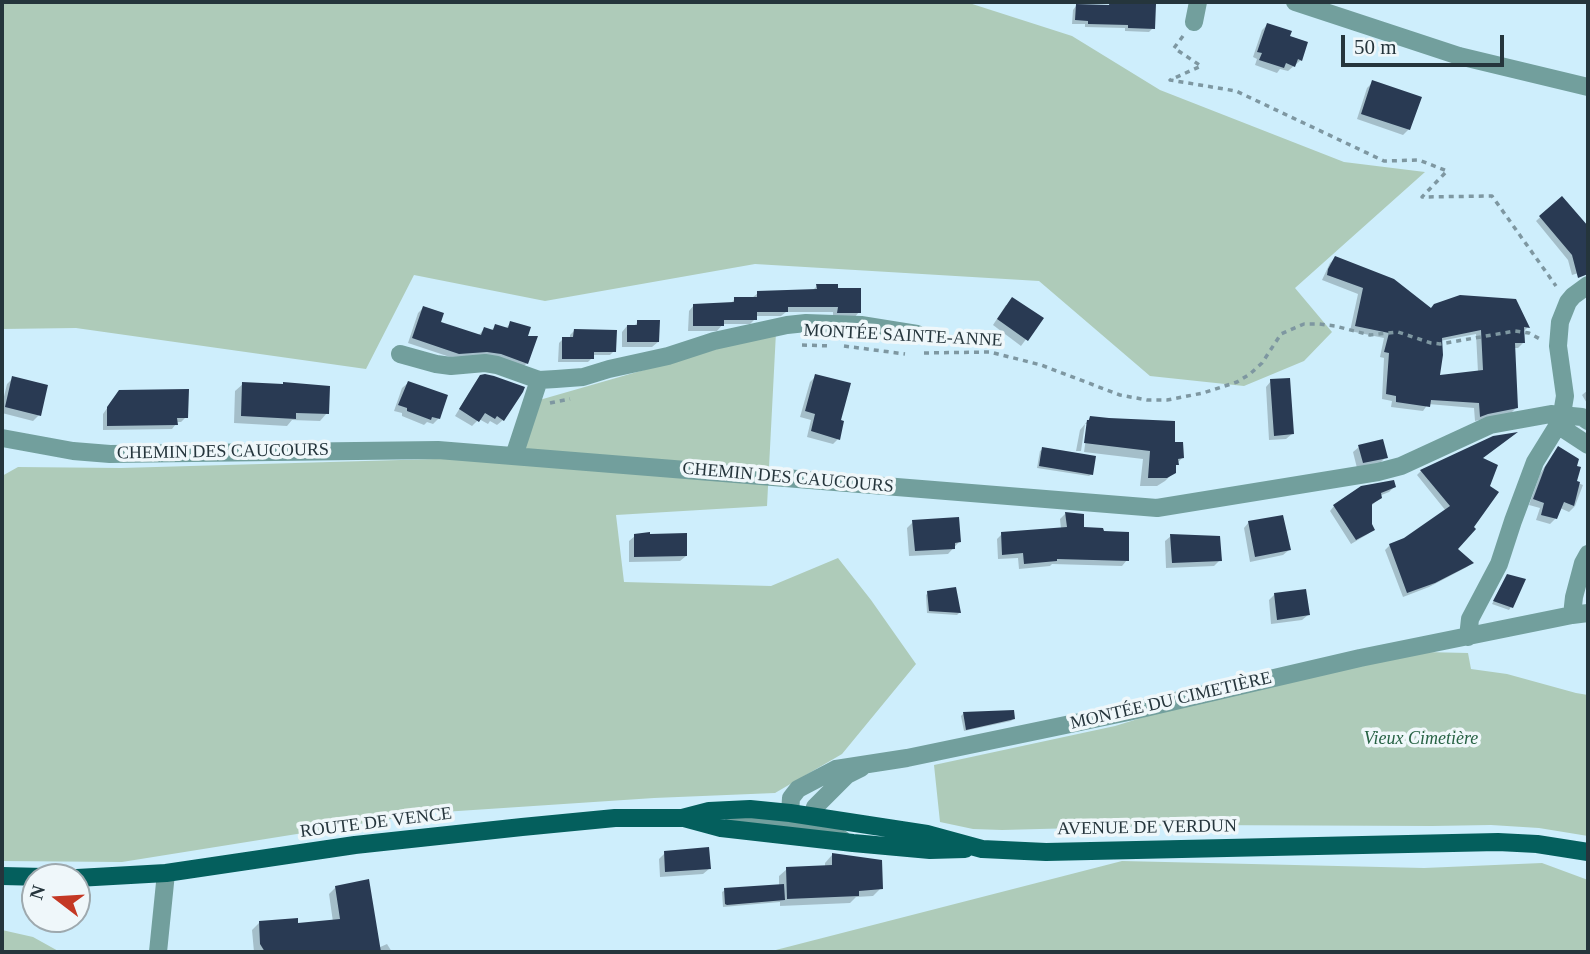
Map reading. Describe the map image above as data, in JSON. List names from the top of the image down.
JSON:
{
  "streets": {
    "main road": ["ROUTE DE VENCE", "AVENUE DE VERDUN"],
    "street": ["CHEMIN DES CAUCOURS", "MONTÉE DU CIMETIÈRE"],
    "path": ["MONTÉE SAINTE-ANNE"]
  },
  "crossings": [
    ["MONTÉE DU CIMETIÈRE", "ROUTE DE VENCE"],
    ["MONTÉE DU CIMETIÈRE", "AVENUE DE VERDUN"],
    ["ROUTE DE VENCE", "AVENUE DE VERDUN"]
  ],
  "parks": ["Vieux Cimetière"],
  "scale_bar": "50 m",
  "north": "left"
}
